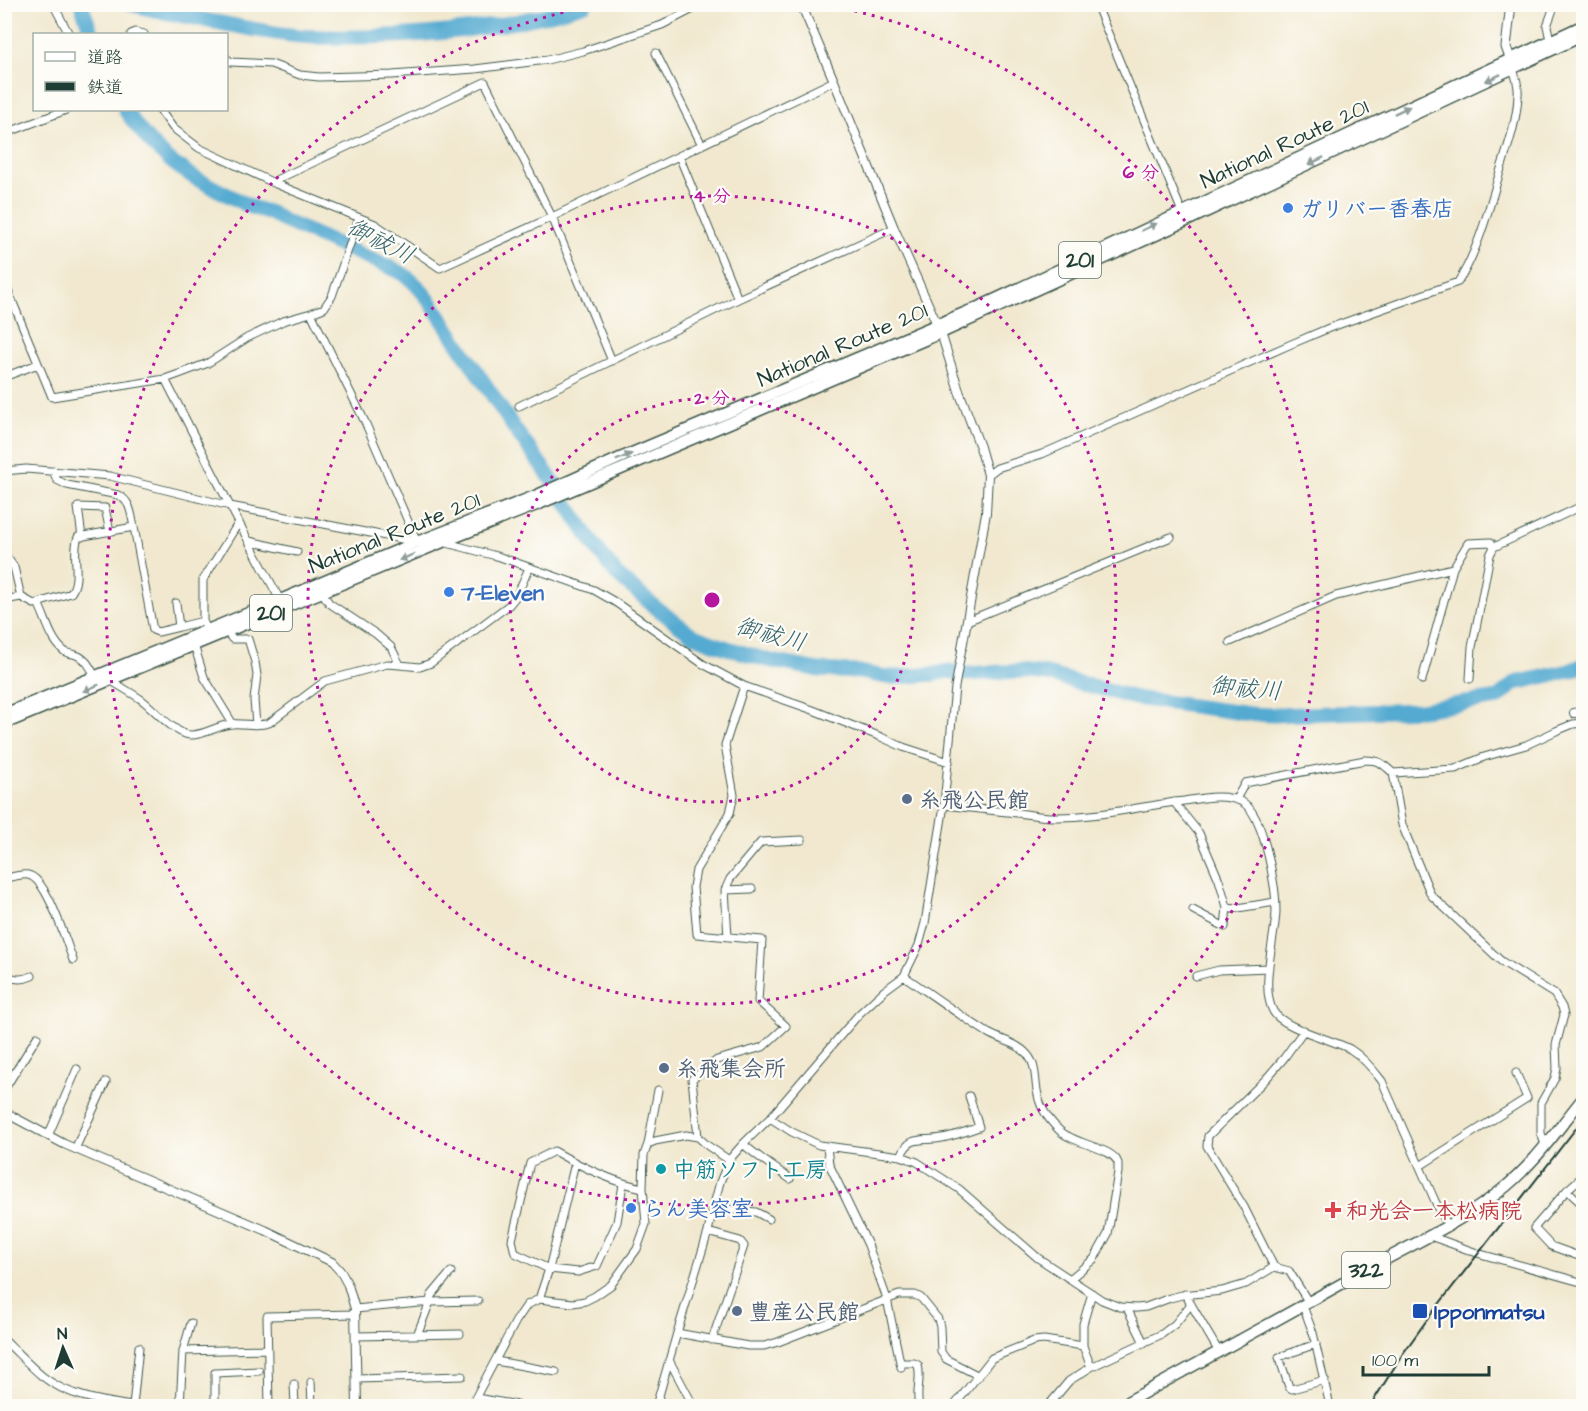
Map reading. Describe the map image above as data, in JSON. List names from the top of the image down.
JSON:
{
  "streets": {
    "highway": ["National Route 201", "201", "322"]
  },
  "water": ["御祓川"],
  "places": {
    "other": [
      "ガリバー香春店",
      "7-Eleven",
      "糸飛公民館",
      "糸飛集会所",
      "中筋ソフト工房",
      "らん美容室",
      "豊産公民館"
    ],
    "health": ["和光会一本松病院"],
    "transit": ["Ipponmatsu"]
  },
  "legend": ["道路", "鉄道"],
  "scale_bar": "100 m",
  "north": "top",
  "rings": ["6 分", "4 分", "2 分"]
}
